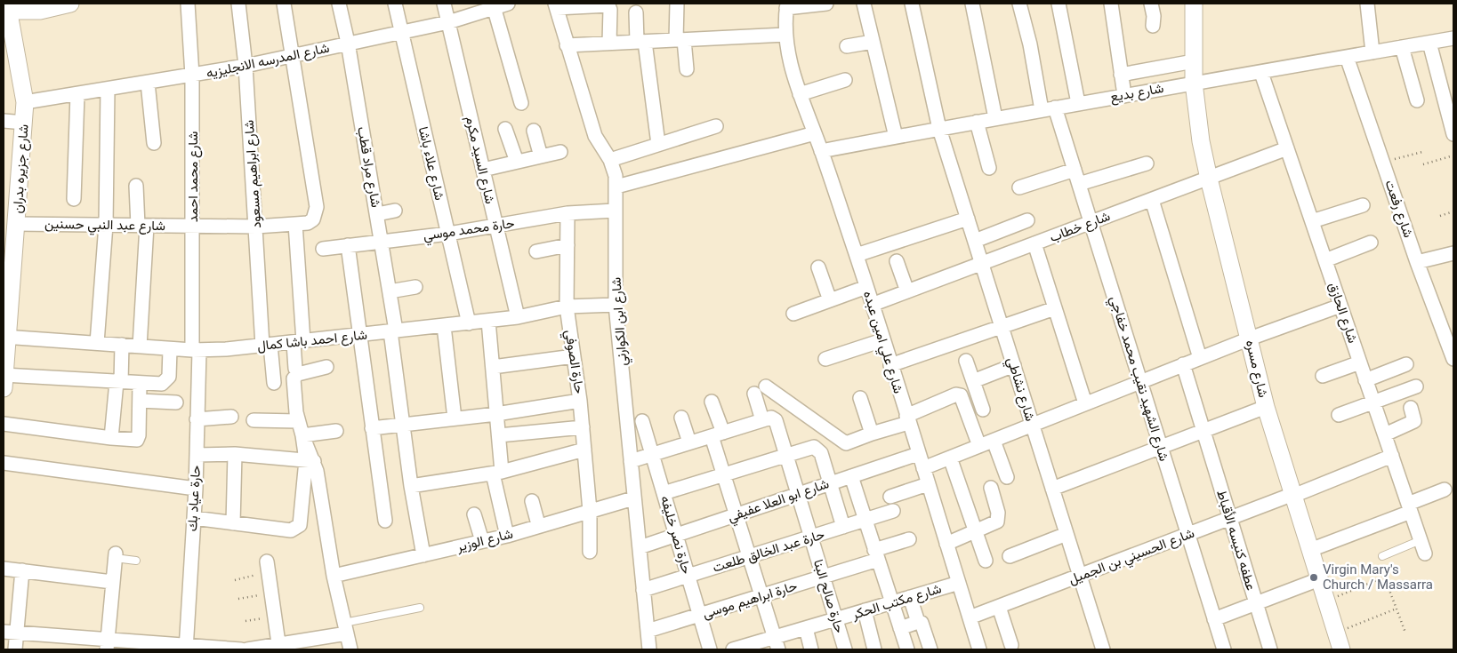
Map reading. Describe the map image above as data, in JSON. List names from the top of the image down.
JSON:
{
  "streets": {
    "street": [
      "شارع المدرسه الانجليزيه",
      "شارع بديع",
      "شارع السيد مكرم",
      "شارع علاء باشا",
      "شارع مراد قطب",
      "شارع جزيره بدران",
      "شارع ابراهيم مسعود",
      "شارع محمد احمد",
      "شارع رفعت",
      "شارع عبد النبي حسنين",
      "شارع خطاب",
      "حارة محمد موسي",
      "شارع الحازق",
      "شارع ابن الكوارني",
      "شارع احمد باشا كمال",
      "شارع علي امين عبده",
      "حارة الصوفي",
      "شارع مسره",
      "شارع الشهيد نقيب محمد خفاجي",
      "شارع نشاطي",
      "حارة عياد بك",
      "شارع ابو العلا عفيفي",
      "حارة نصر خليفه",
      "شارع الوزير",
      "عطفه كنيسه الأقباط",
      "حارة عبد الخالق طلعت",
      "شارع الحسيني بن الجميل",
      "حارة صالح البنا",
      "حارة ابراهيم موسى",
      "شارع مكتب الحكر"
    ]
  },
  "crossings": [
    ["شارع المدرسه الانجليزيه", "شارع السيد مكرم"],
    ["شارع المدرسه الانجليزيه", "شارع علاء باشا"],
    ["شارع المدرسه الانجليزيه", "شارع مراد قطب"],
    ["شارع المدرسه الانجليزيه", "شارع جزيره بدران"],
    ["شارع المدرسه الانجليزيه", "شارع ابراهيم مسعود"],
    ["شارع المدرسه الانجليزيه", "شارع محمد احمد"],
    ["شارع المدرسه الانجليزيه", "شارع عبد النبي حسنين"],
    ["شارع بديع", "شارع رفعت"],
    ["شارع بديع", "شارع الحازق"],
    ["شارع بديع", "شارع علي امين عبده"],
    ["شارع بديع", "شارع مسره"],
    ["شارع بديع", "شارع الشهيد نقيب محمد خفاجي"],
    ["شارع بديع", "شارع نشاطي"],
    ["شارع السيد مكرم", "حارة محمد موسي"],
    ["شارع السيد مكرم", "شارع احمد باشا كمال"],
    ["شارع علاء باشا", "حارة محمد موسي"],
    ["شارع علاء باشا", "شارع احمد باشا كمال"],
    ["شارع مراد قطب", "حارة محمد موسي"],
    ["شارع مراد قطب", "شارع احمد باشا كمال"],
    ["شارع مراد قطب", "شارع الوزير"],
    ["شارع جزيره بدران", "شارع عبد النبي حسنين"],
    ["شارع جزيره بدران", "شارع احمد باشا كمال"],
    ["شارع ابراهيم مسعود", "شارع عبد النبي حسنين"],
    ["شارع ابراهيم مسعود", "شارع احمد باشا كمال"],
    ["شارع محمد احمد", "شارع عبد النبي حسنين"],
    ["شارع محمد احمد", "شارع احمد باشا كمال"],
    ["شارع محمد احمد", "حارة عياد بك"],
    ["شارع خطاب", "شارع الحازق"],
    ["شارع خطاب", "شارع علي امين عبده"],
    ["شارع خطاب", "شارع مسره"],
    ["شارع خطاب", "شارع الشهيد نقيب محمد خفاجي"],
    ["شارع خطاب", "شارع نشاطي"],
    ["حارة محمد موسي", "شارع ابن الكوارني"],
    ["حارة محمد موسي", "حارة الصوفي"],
    ["شارع الحازق", "شارع الحسيني بن الجميل"],
    ["شارع ابن الكوارني", "شارع احمد باشا كمال"],
    ["شارع ابن الكوارني", "شارع ابو العلا عفيفي"],
    ["شارع ابن الكوارني", "شارع الوزير"],
    ["شارع ابن الكوارني", "حارة عبد الخالق طلعت"],
    ["شارع ابن الكوارني", "حارة ابراهيم موسى"],
    ["شارع احمد باشا كمال", "حارة الصوفي"],
    ["شارع احمد باشا كمال", "حارة عياد بك"],
    ["شارع علي امين عبده", "شارع ابو العلا عفيفي"],
    ["شارع علي امين عبده", "شارع الحسيني بن الجميل"],
    ["شارع علي امين عبده", "شارع مكتب الحكر"],
    ["حارة الصوفي", "شارع الوزير"],
    ["شارع مسره", "شارع الحسيني بن الجميل"],
    ["شارع الشهيد نقيب محمد خفاجي", "شارع الحسيني بن الجميل"],
    ["شارع نشاطي", "شارع الحسيني بن الجميل"],
    ["شارع ابو العلا عفيفي", "حارة نصر خليفه"],
    ["شارع ابو العلا عفيفي", "حارة صالح البنا"],
    ["حارة نصر خليفه", "حارة عبد الخالق طلعت"],
    ["حارة نصر خليفه", "حارة ابراهيم موسى"],
    ["عطفه كنيسه الأقباط", "شارع الحسيني بن الجميل"],
    ["حارة عبد الخالق طلعت", "حارة صالح البنا"],
    ["حارة صالح البنا", "حارة ابراهيم موسى"],
    ["حارة صالح البنا", "شارع مكتب الحكر"]
  ],
  "places": ["Virgin Mary's Church / Massarra"]
}
